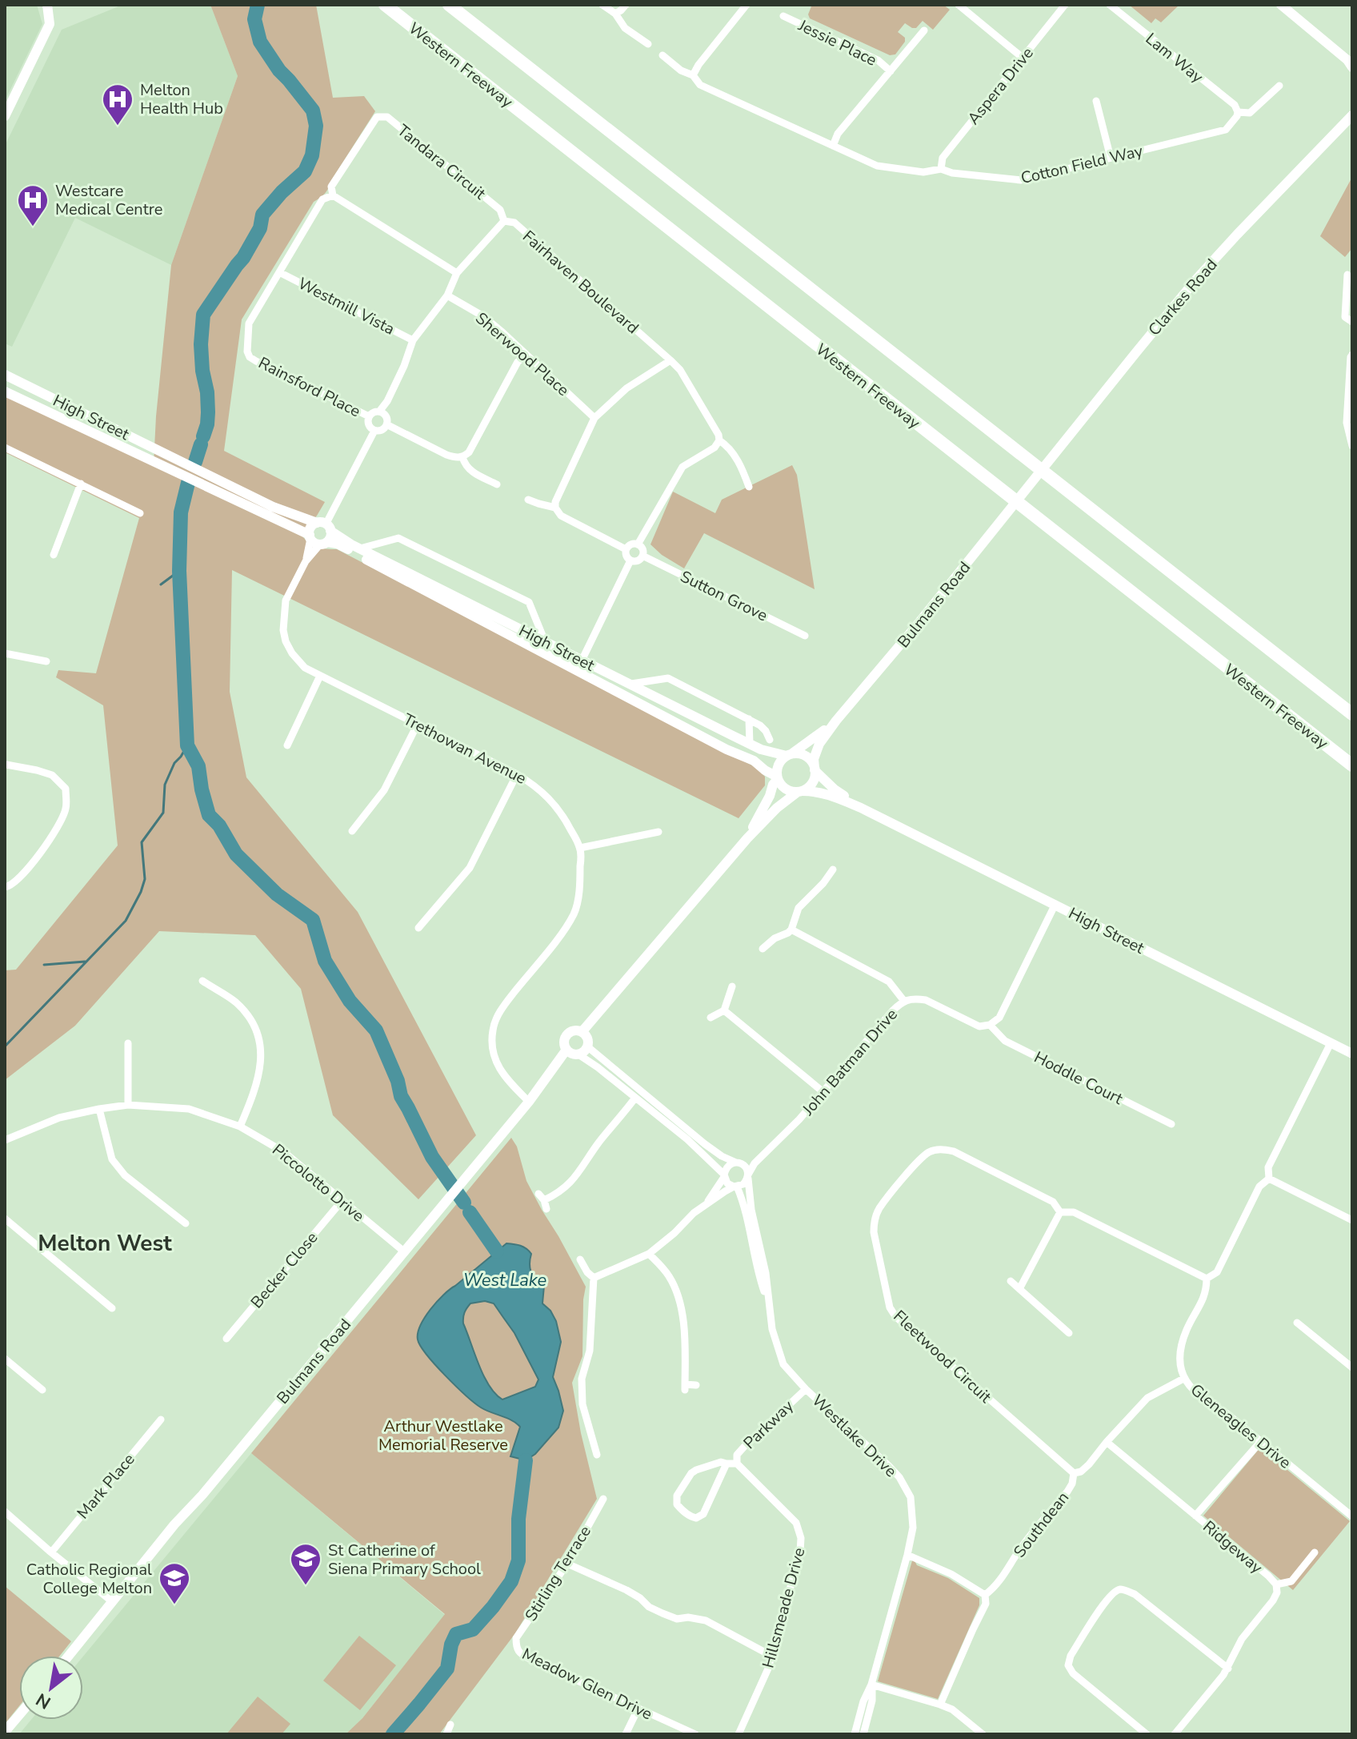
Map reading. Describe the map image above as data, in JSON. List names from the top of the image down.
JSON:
{
  "streets": {
    "highway": ["Western Freeway"],
    "main road": ["Clarkes Road", "High Street", "Bulmans Road"],
    "street": [
      "Jessie Place",
      "Lam Way",
      "Aspera Drive",
      "Tandara Circuit",
      "Cotton Field Way",
      "Fairhaven Boulevard",
      "Westmill Vista",
      "Sherwood Place",
      "Rainsford Place",
      "Sutton Grove",
      "Trethowan Avenue",
      "John Batman Drive",
      "Hoddle Court",
      "Piccolotto Drive",
      "Becker Close",
      "Fleetwood Circuit",
      "Parkway",
      "Gleneagles Drive",
      "Westlake Drive",
      "Mark Place",
      "Southdean",
      "Ridgeway",
      "Stirling Terrace",
      "Hillsmeade Drive",
      "Meadow Glen Drive"
    ]
  },
  "crossings": [
    ["Lam Way", "Cotton Field Way"],
    ["Aspera Drive", "Cotton Field Way"],
    ["Tandara Circuit", "Fairhaven Boulevard"],
    ["Fairhaven Boulevard", "Westmill Vista"],
    ["Fairhaven Boulevard", "Sherwood Place"],
    ["Fairhaven Boulevard", "Rainsford Place"],
    ["Clarkes Road", "Bulmans Road"],
    ["Westmill Vista", "Rainsford Place"],
    ["High Street", "Bulmans Road"],
    ["High Street", "Trethowan Avenue"],
    ["High Street", "Gleneagles Drive"],
    ["Bulmans Road", "Trethowan Avenue"],
    ["Bulmans Road", "Piccolotto Drive"],
    ["John Batman Drive", "Hoddle Court"],
    ["John Batman Drive", "Westlake Drive"],
    ["Piccolotto Drive", "Becker Close"],
    ["Fleetwood Circuit", "Gleneagles Drive"],
    ["Fleetwood Circuit", "Southdean"],
    ["Parkway", "Westlake Drive"],
    ["Parkway", "Hillsmeade Drive"],
    ["Gleneagles Drive", "Southdean"],
    ["Southdean", "Ridgeway"],
    ["Stirling Terrace", "Meadow Glen Drive"]
  ],
  "districts": ["Melton West"],
  "water": ["West Lake"],
  "parks": ["Arthur Westlake Memorial Reserve"],
  "places": {
    "hospital": ["Melton Health Hub", "Westcare Medical Centre"],
    "school or university": ["St Catherine of Siena Primary School", "Catholic Regional College Melton"]
  },
  "north": "bottom left"
}
